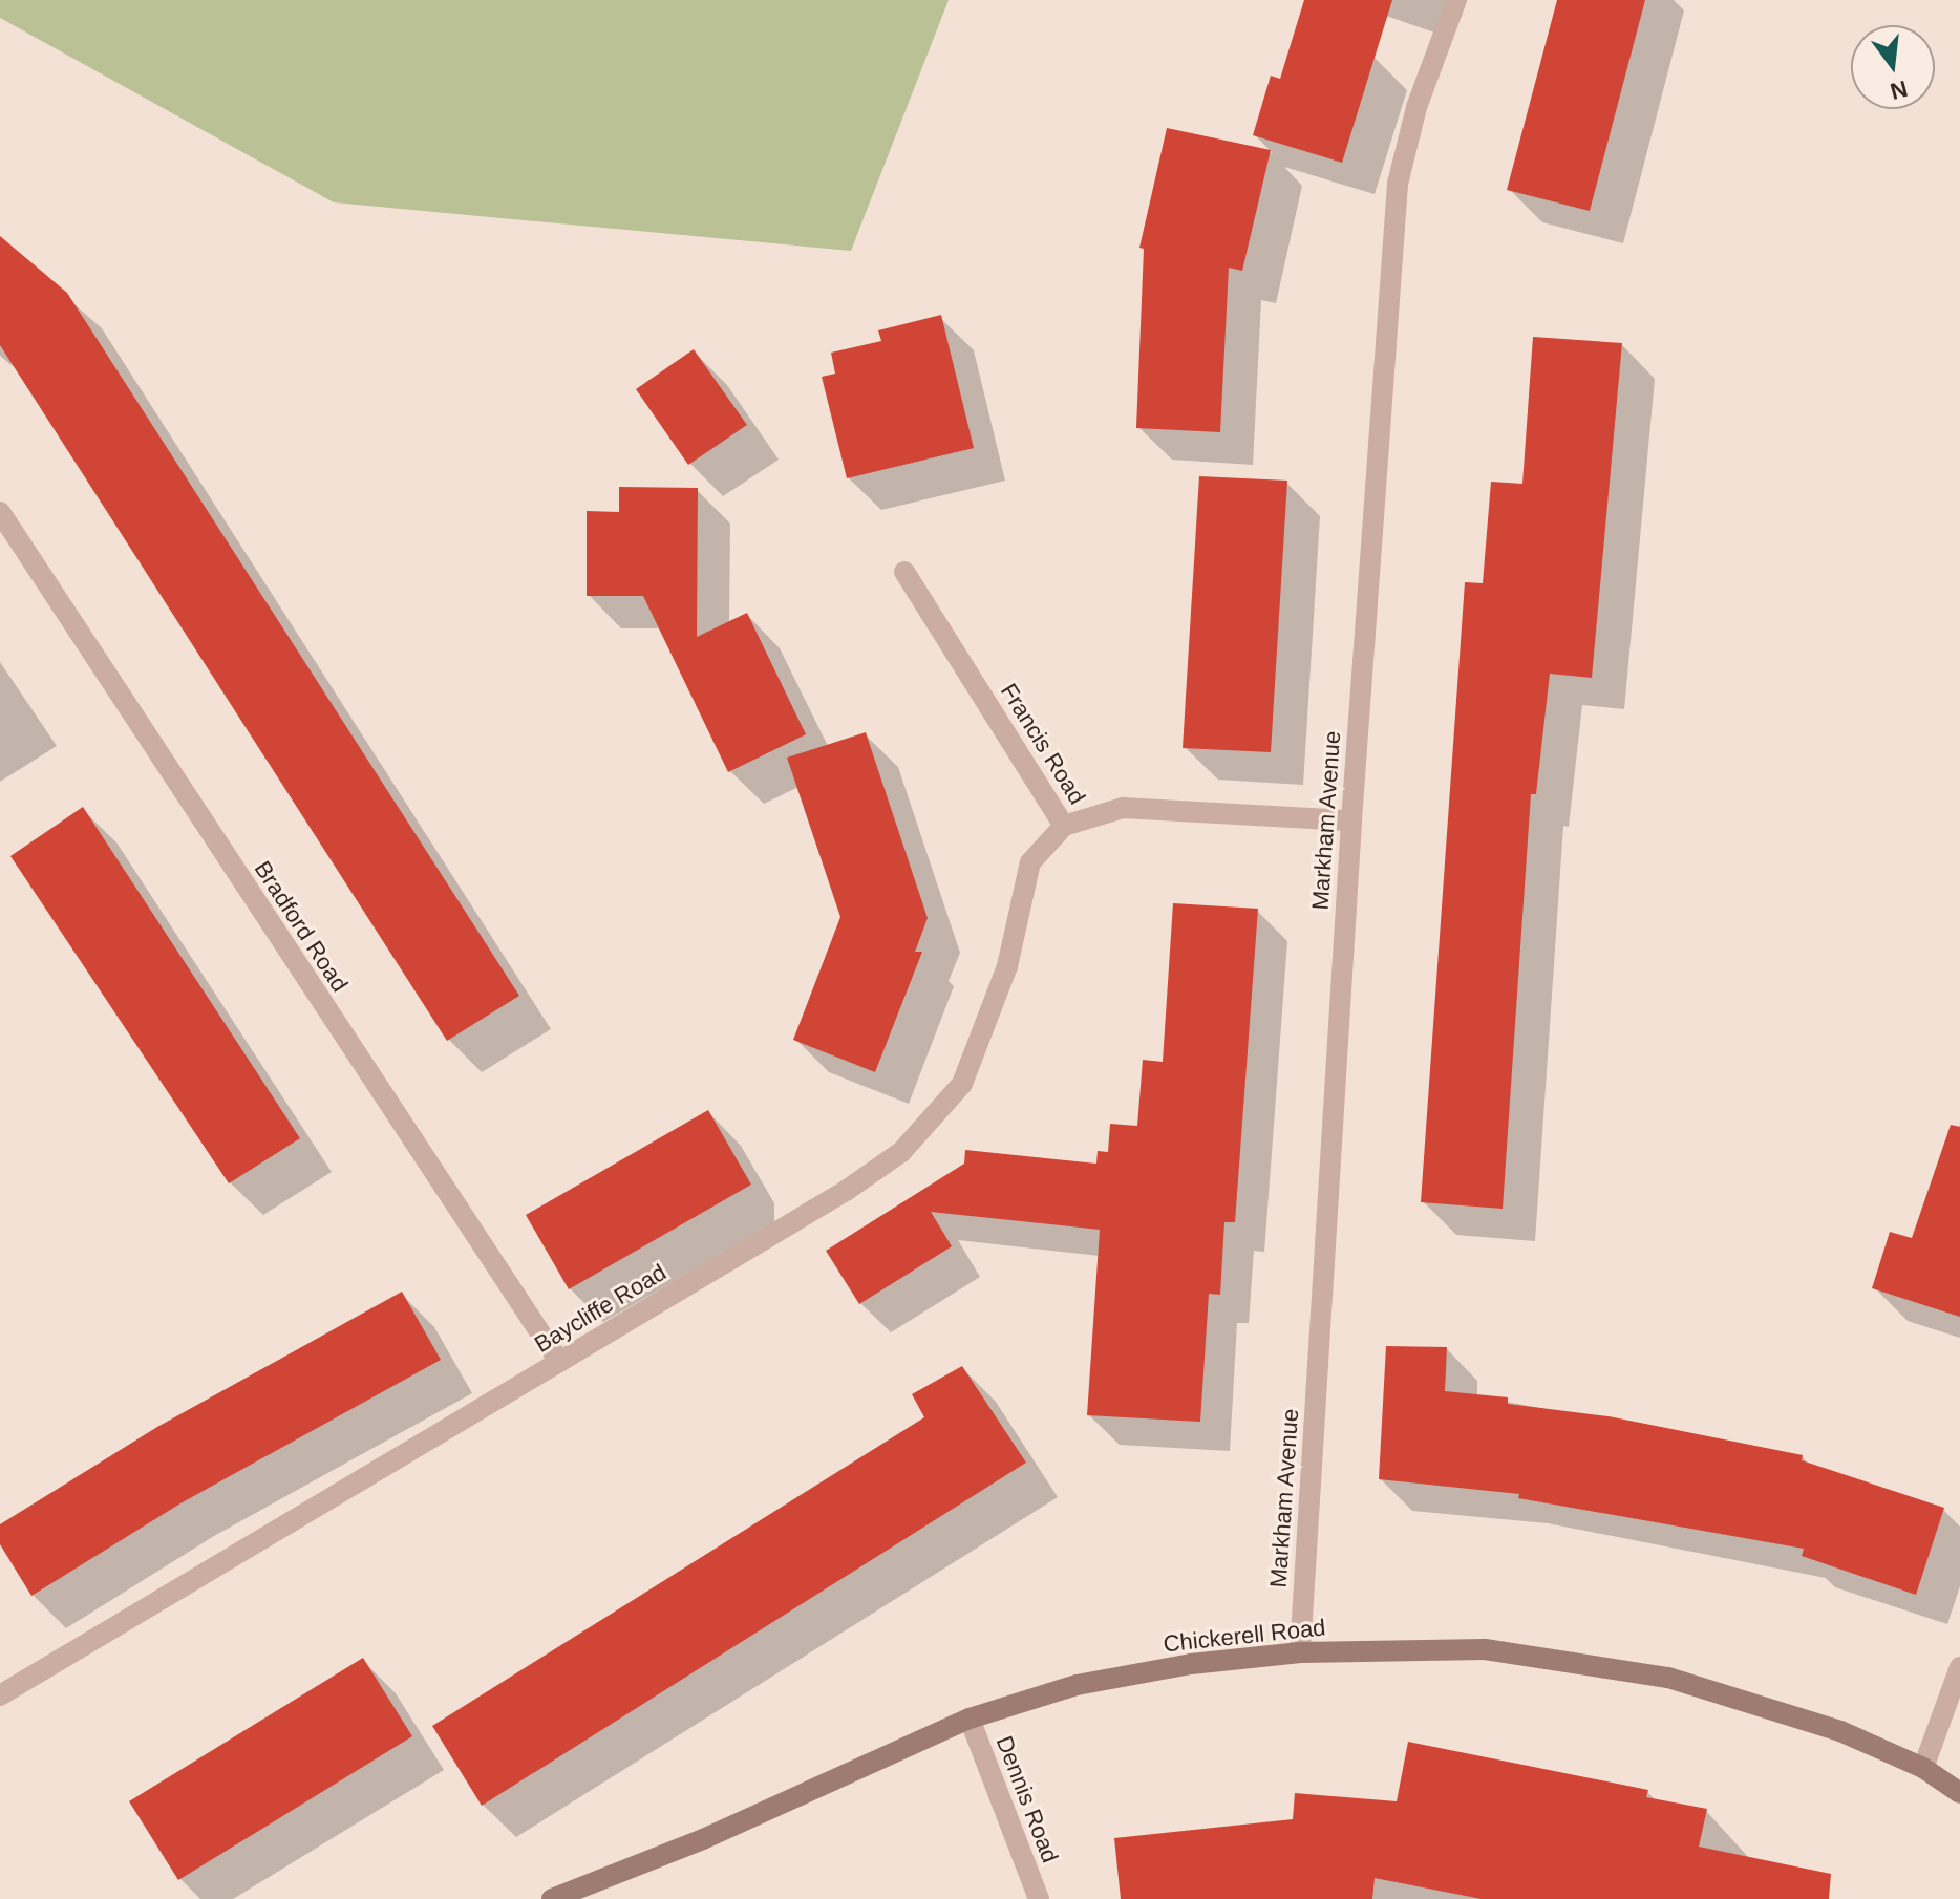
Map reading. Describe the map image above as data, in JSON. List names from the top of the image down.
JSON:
{
  "streets": {
    "main road": ["Chickerell Road"],
    "street": [
      "Francis Road",
      "Markham Avenue",
      "Bradford Road",
      "Baycliffe Road",
      "Dennis Road"
    ]
  },
  "crossings": [
    ["Francis Road", "Markham Avenue"],
    ["Francis Road", "Baycliffe Road"],
    ["Markham Avenue", "Chickerell Road"],
    ["Bradford Road", "Baycliffe Road"],
    ["Chickerell Road", "Dennis Road"]
  ],
  "north": "bottom"
}
